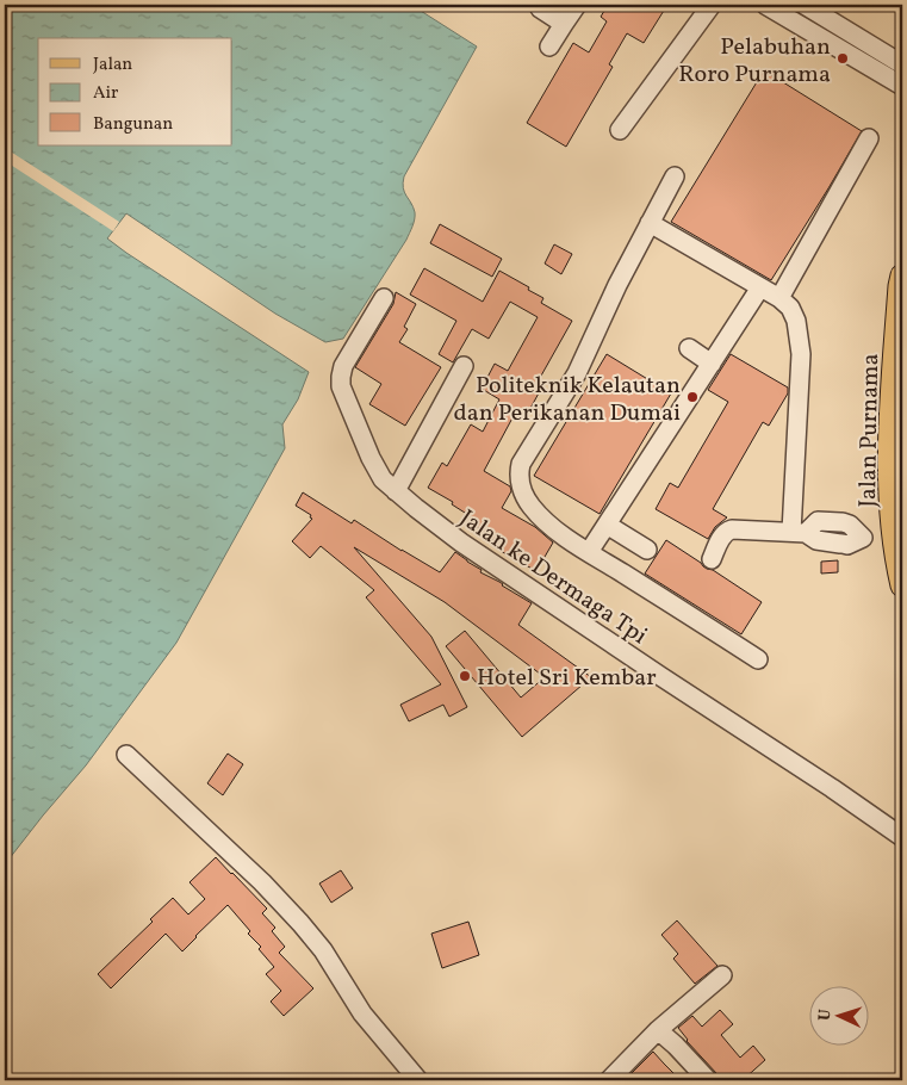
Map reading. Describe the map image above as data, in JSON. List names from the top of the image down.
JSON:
{
  "streets": {
    "main road": ["Jalan Purnama"],
    "street": ["Jalan ke Dermaga Tpi"]
  },
  "places": ["Pelabuhan Roro Purnama", "Politeknik Kelautan dan Perikanan Dumai", "Hotel Sri Kembar"],
  "legend": ["Jalan", "Air", "Bangunan"],
  "north": "left"
}
